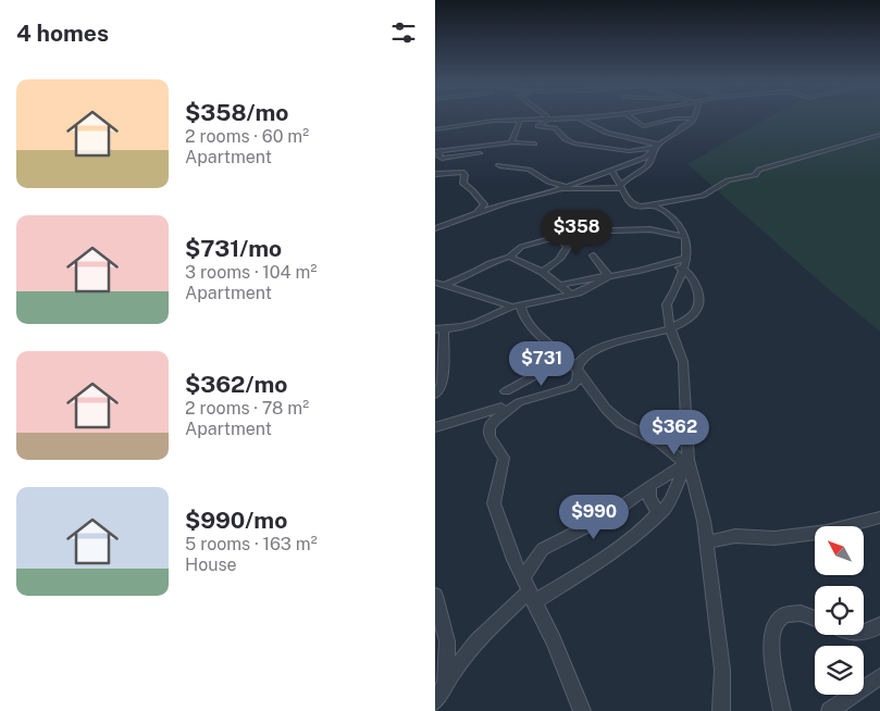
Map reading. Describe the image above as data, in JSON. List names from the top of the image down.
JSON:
{
  "north": "top left",
  "page": {
    "heading": "4 homes",
    "list": [
      {
        "name": "$358/mo",
        "note": "2 rooms · 60 m² · Apartment"
      },
      {
        "name": "$731/mo",
        "note": "3 rooms · 104 m² · Apartment"
      },
      {
        "name": "$362/mo",
        "note": "2 rooms · 78 m² · Apartment"
      },
      {
        "name": "$990/mo",
        "note": "5 rooms · 163 m² · House"
      }
    ],
    "price": [
      "$358",
      "$731",
      "$362",
      "$990"
    ]
  }
}
